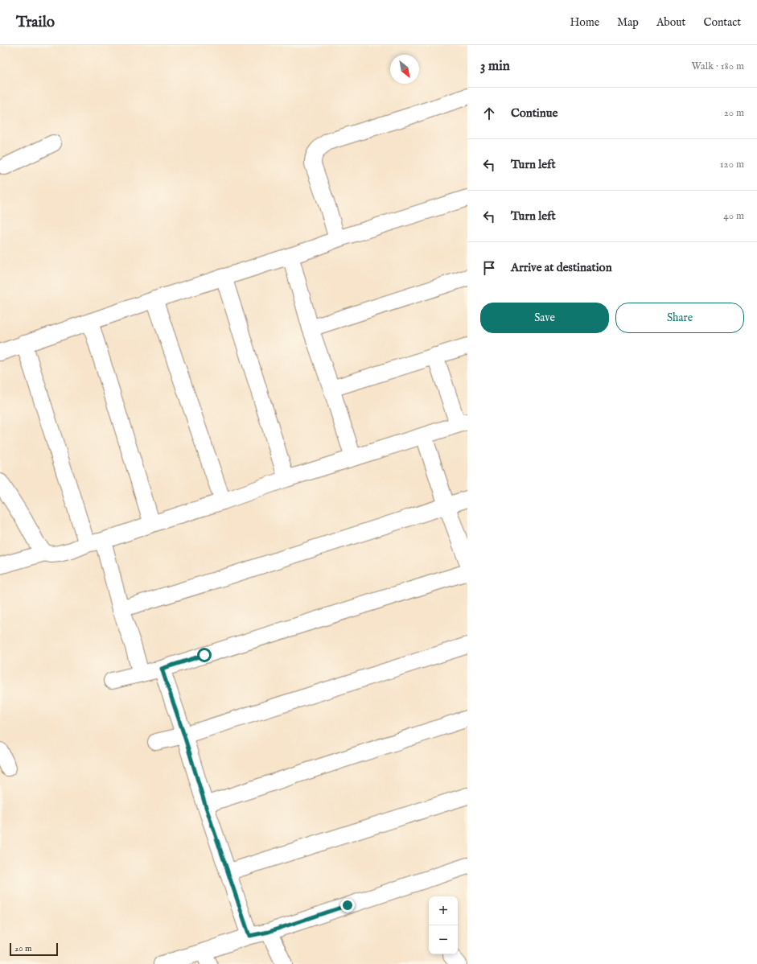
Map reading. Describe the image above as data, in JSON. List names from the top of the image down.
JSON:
{
  "scale_bar": "20 m",
  "north": "bottom right",
  "page": {
    "header": "Trailo",
    "nav": [
      "Home",
      "Map",
      "About",
      "Contact"
    ],
    "heading": ["3 min", "Walk · 180 m"],
    "list": [
      ["Continue", "20 m"],
      ["Turn left", "120 m"],
      ["Turn left", "40 m"],
      "Arrive at destination"
    ],
    "buttons": ["Save", "Share"],
    "map_buttons": ["+", "−"],
    "scale": "20 m"
  }
}
